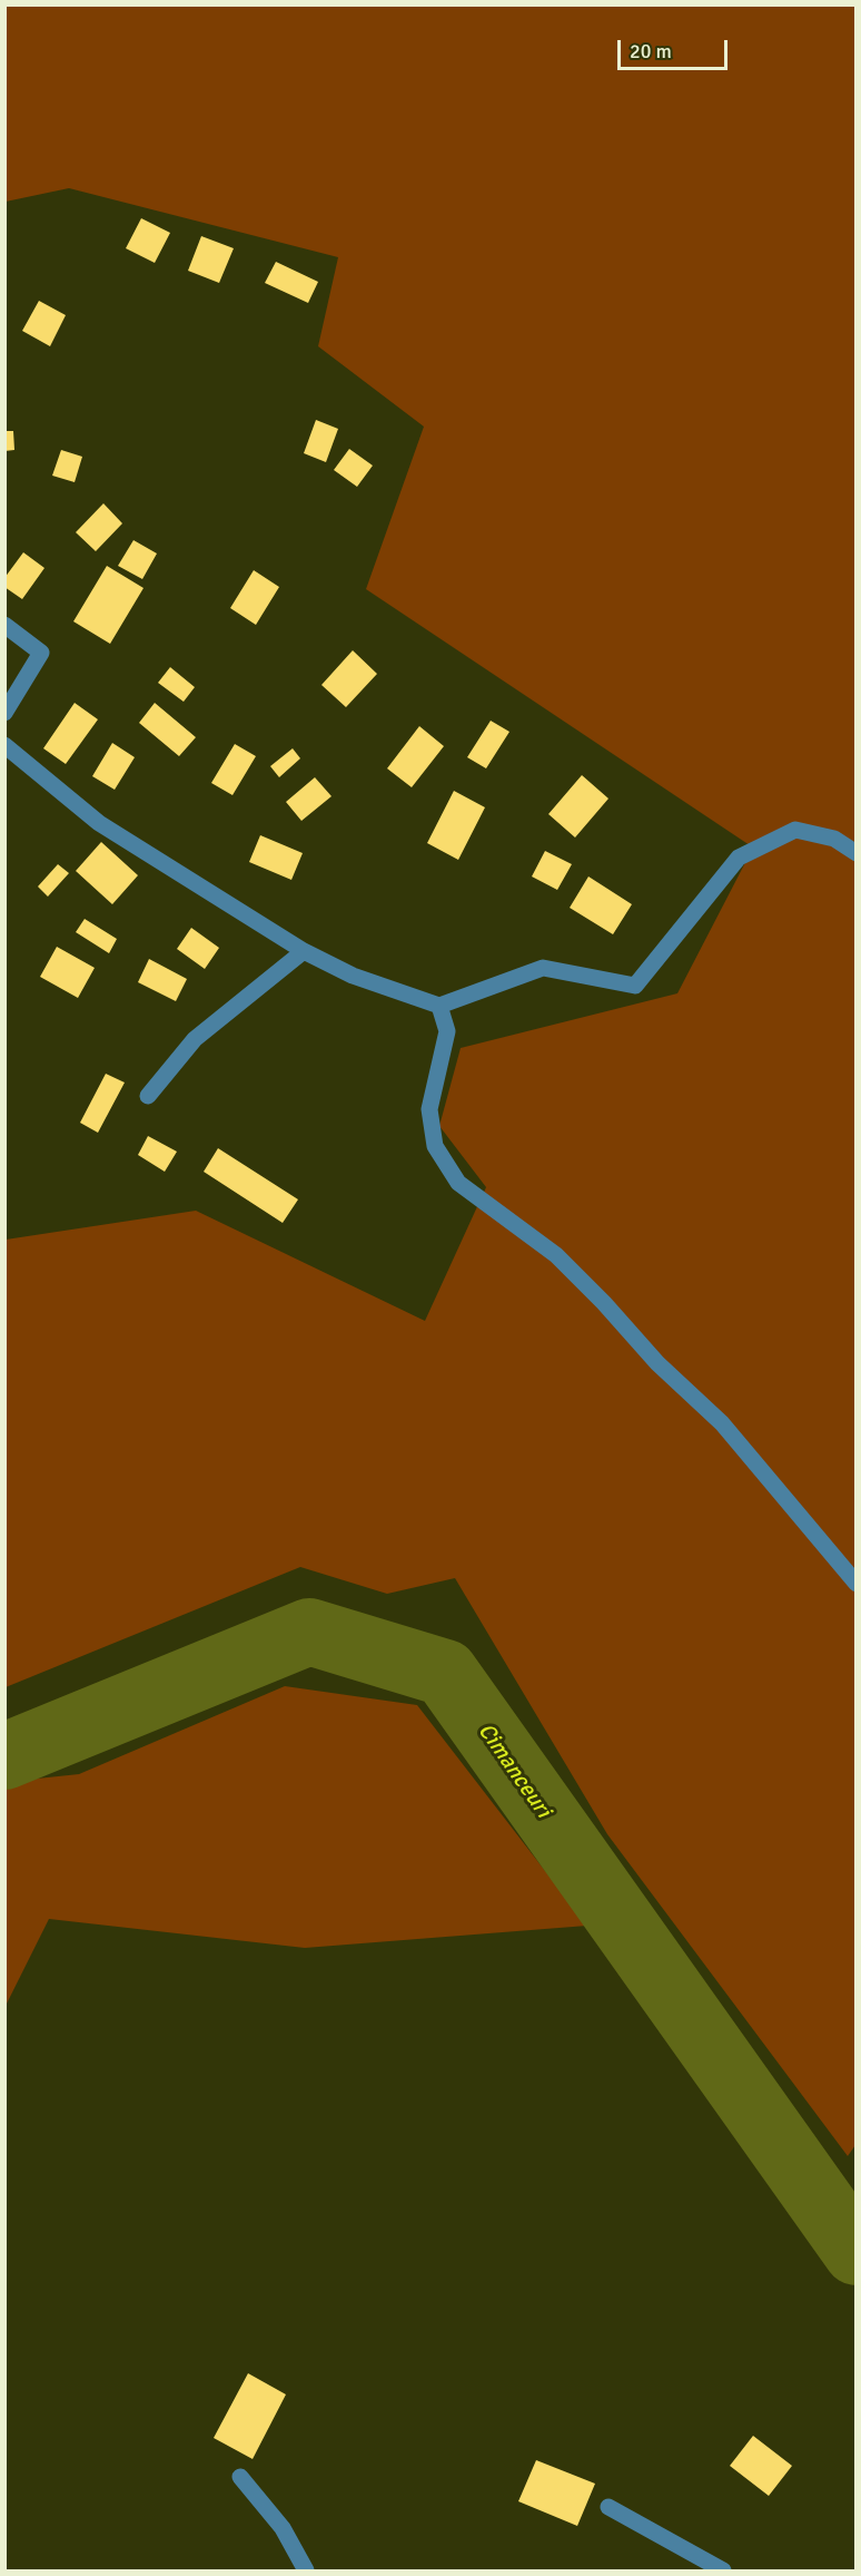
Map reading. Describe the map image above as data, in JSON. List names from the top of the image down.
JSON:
{
  "water": ["Cimanceuri"],
  "scale_bar": "20 m"
}
